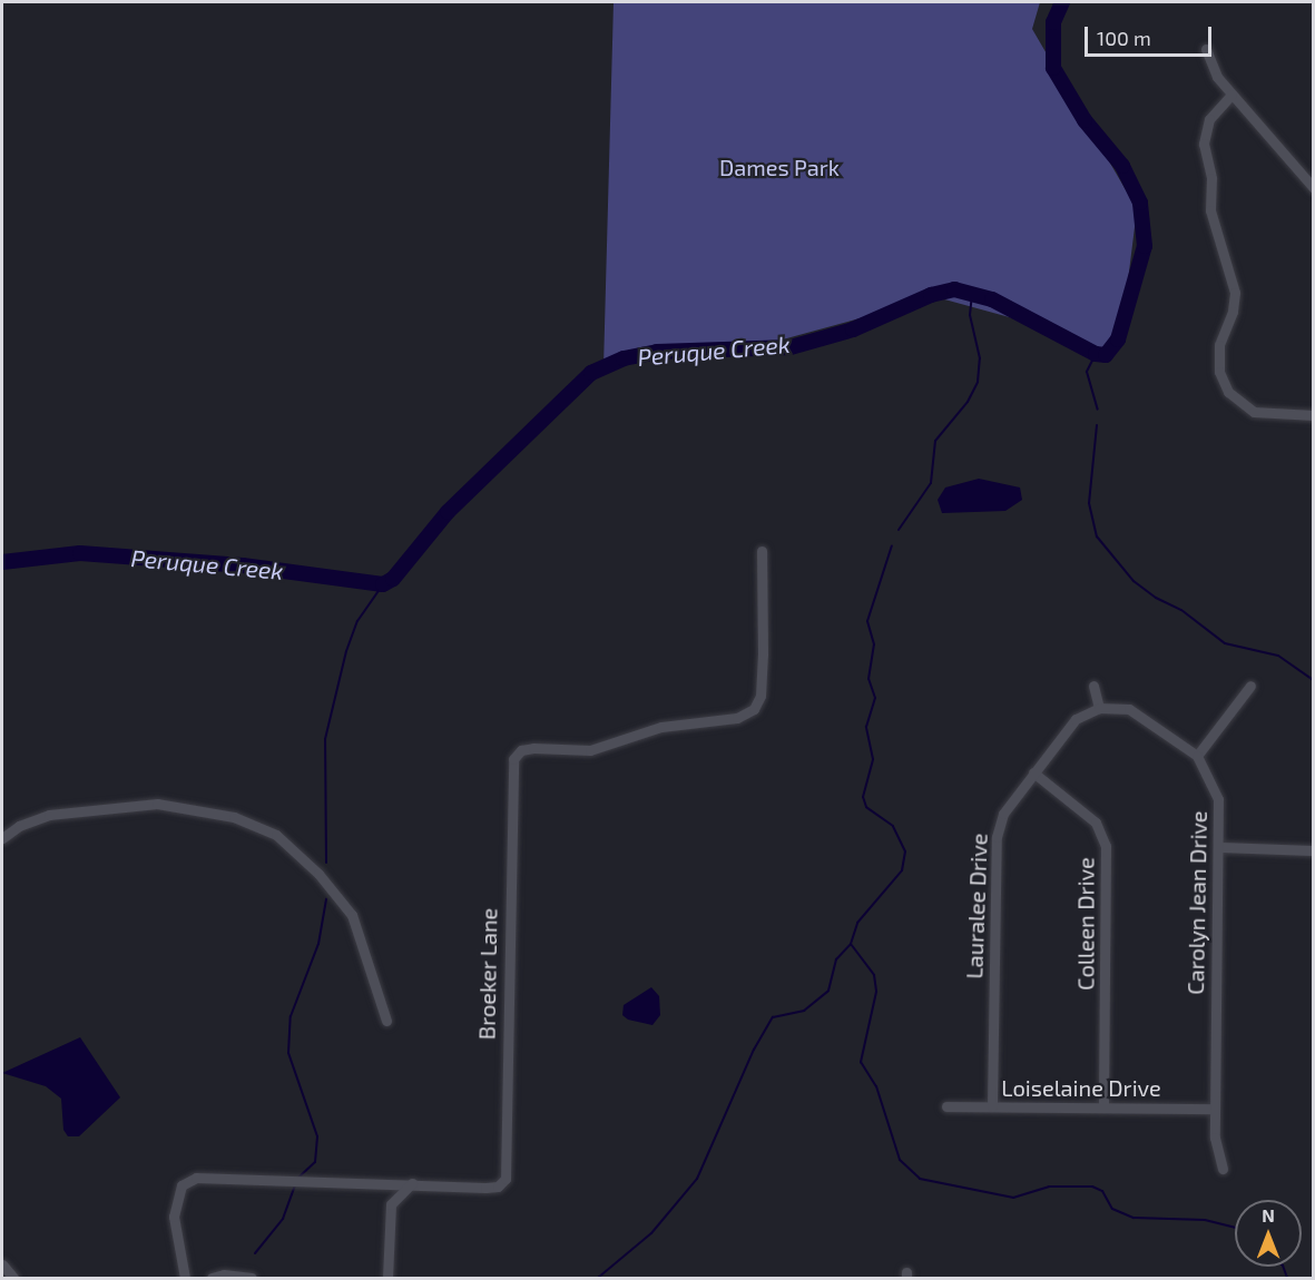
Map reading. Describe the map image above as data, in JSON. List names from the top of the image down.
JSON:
{
  "streets": {
    "street": [
      "Carolyn Jean Drive",
      "Lauralee Drive",
      "Colleen Drive",
      "Broeker Lane",
      "Loiselaine Drive"
    ]
  },
  "crossings": [
    ["Carolyn Jean Drive", "Lauralee Drive"],
    ["Carolyn Jean Drive", "Loiselaine Drive"],
    ["Lauralee Drive", "Colleen Drive"],
    ["Lauralee Drive", "Loiselaine Drive"],
    ["Colleen Drive", "Loiselaine Drive"]
  ],
  "water": ["Peruque Creek"],
  "parks": ["Dames Park"],
  "scale_bar": "100 m",
  "north": "top"
}
